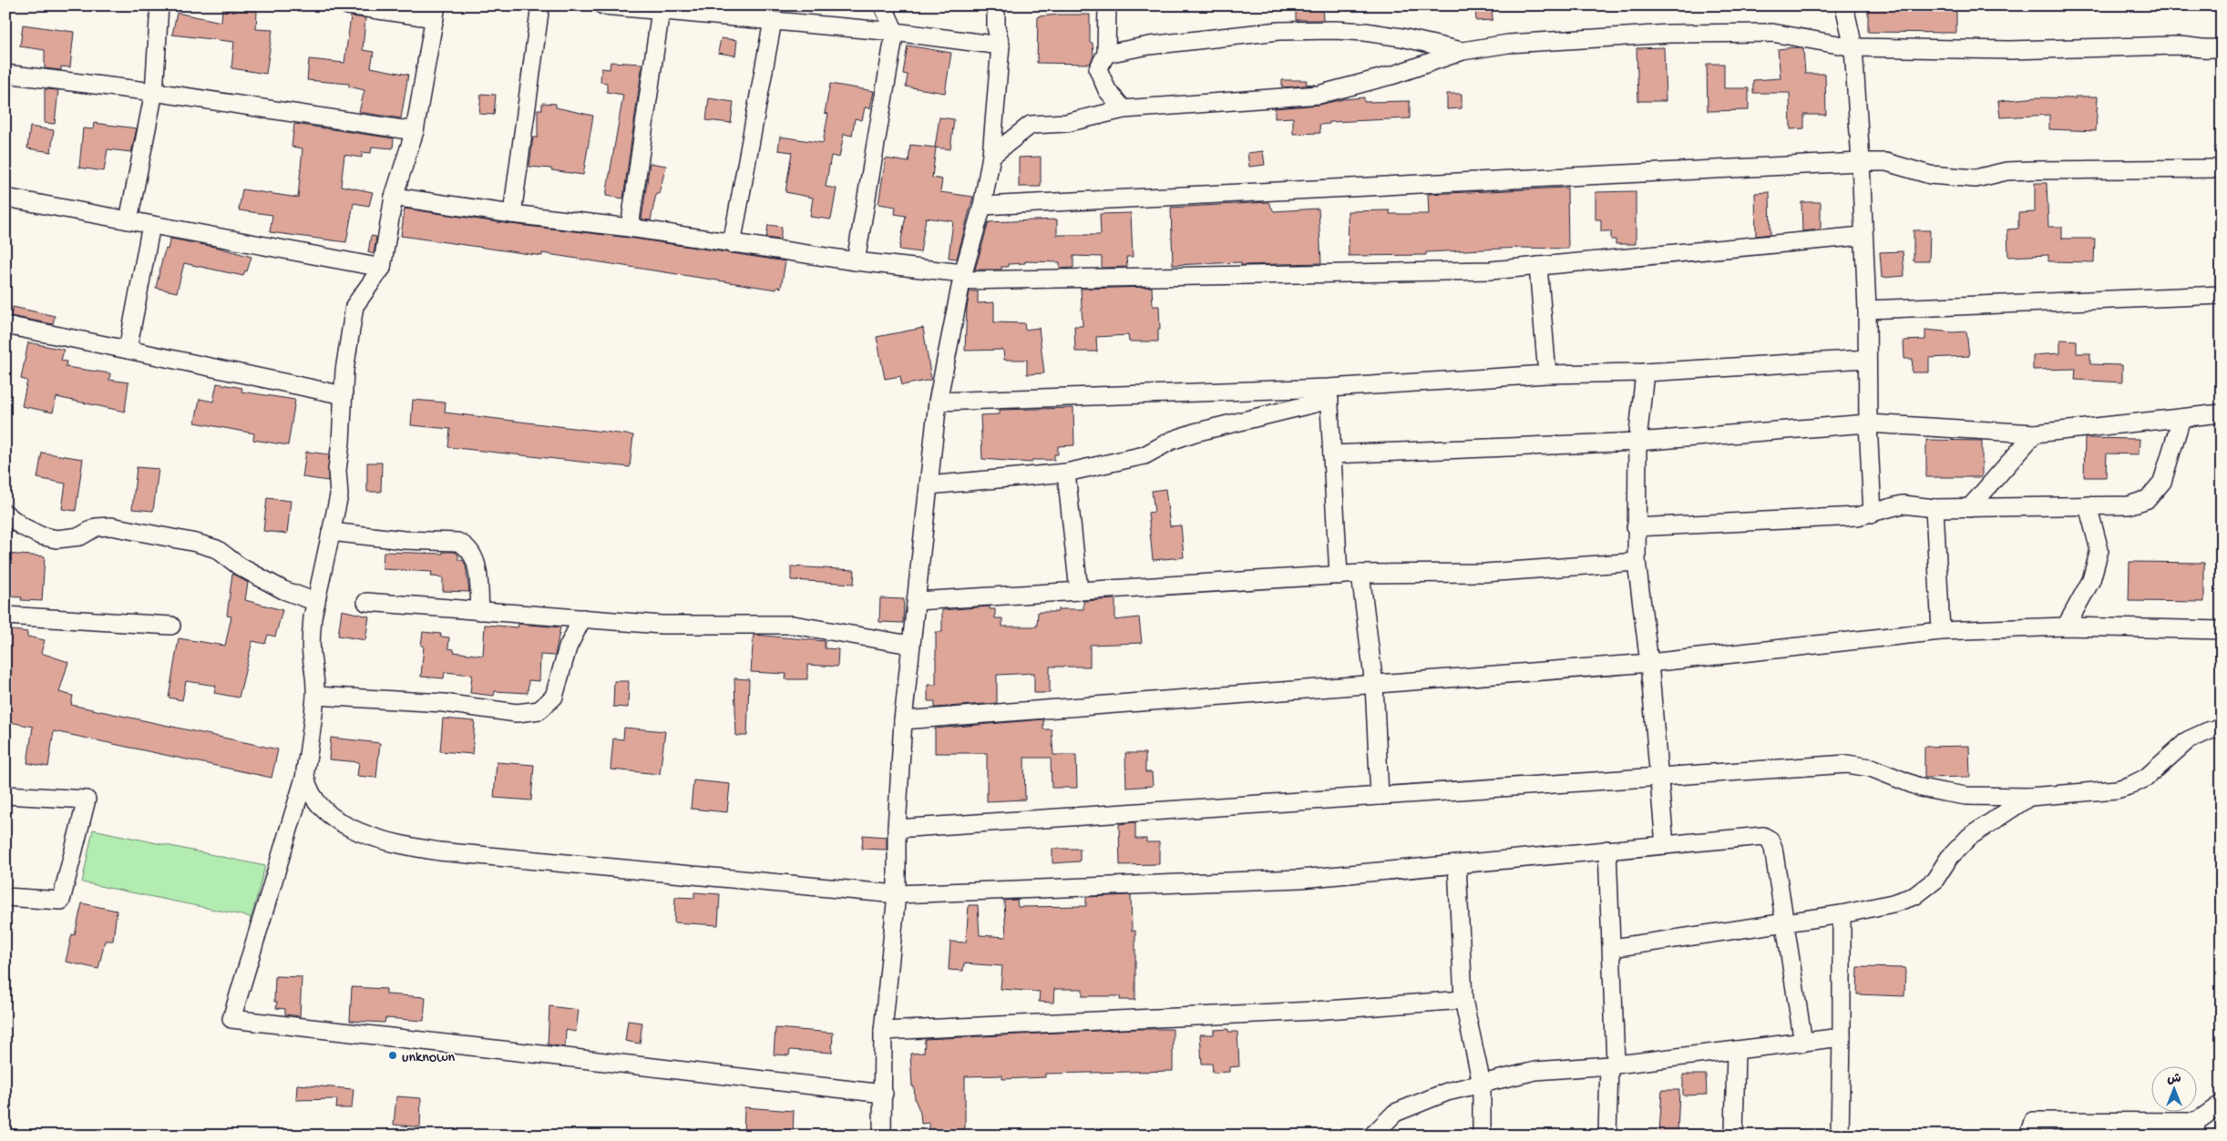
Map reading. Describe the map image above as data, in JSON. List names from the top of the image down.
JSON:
{
  "places": ["unknown"],
  "north": "top"
}
